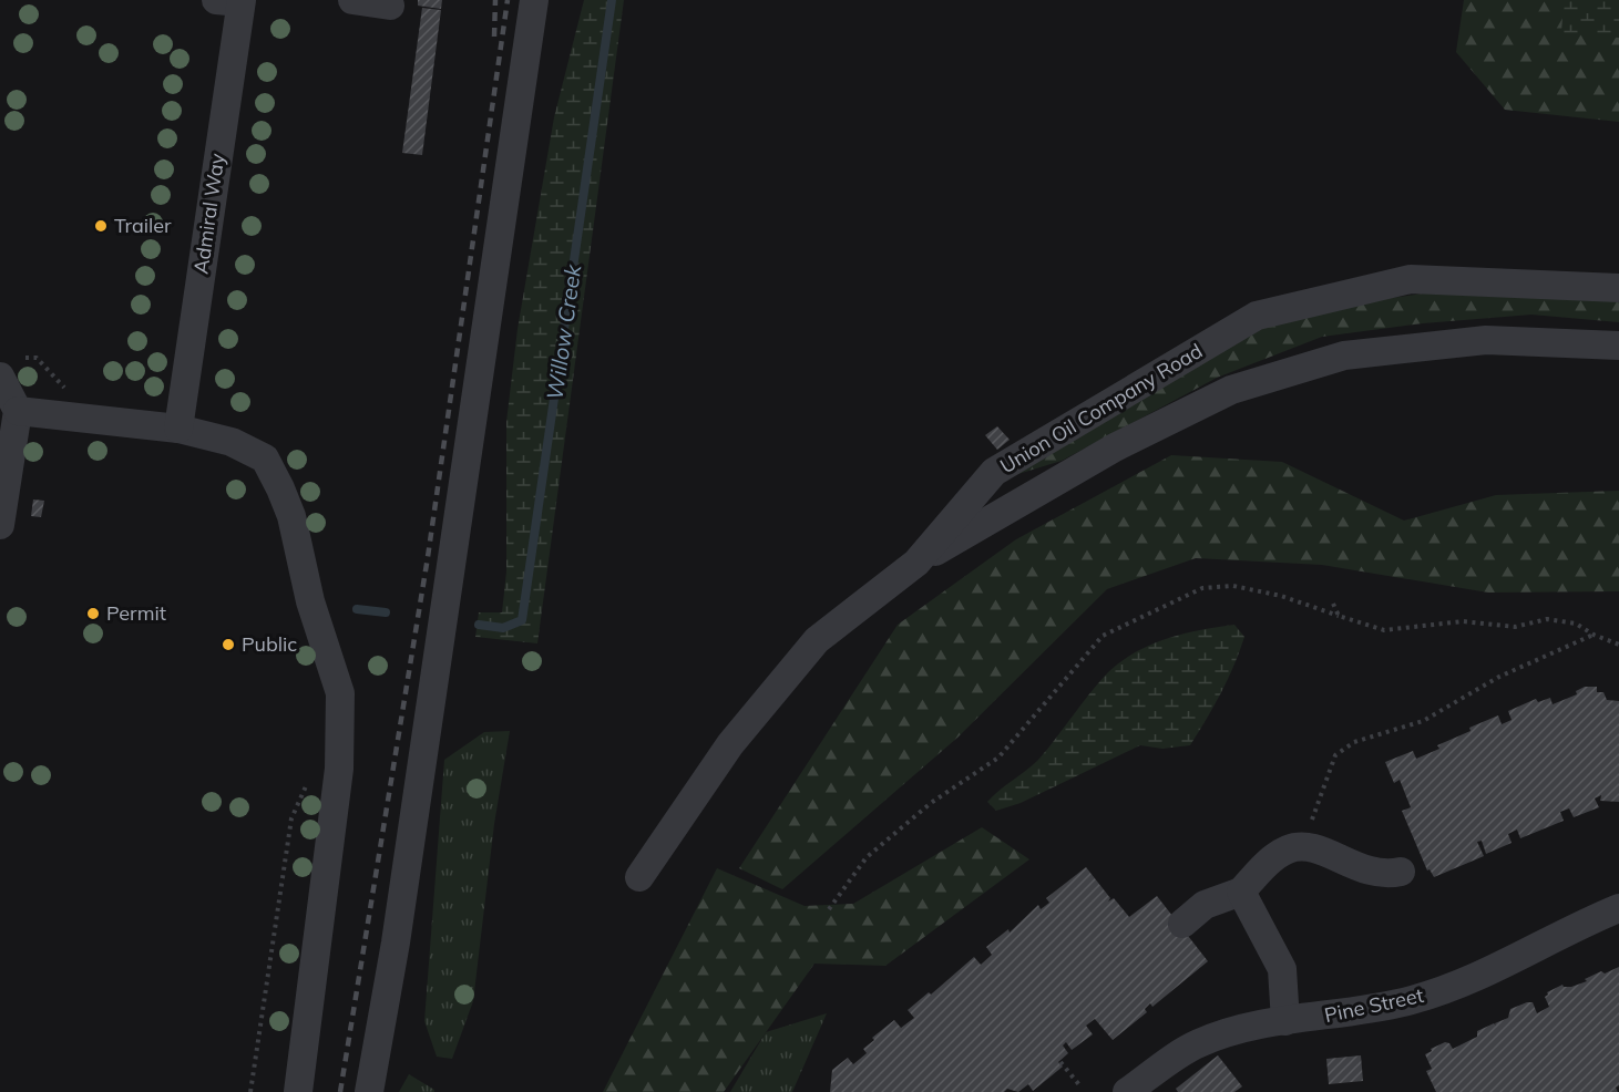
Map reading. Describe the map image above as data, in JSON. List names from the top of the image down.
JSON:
{
  "streets": {
    "street": ["Admiral Way", "Union Oil Company Road", "Pine Street"]
  },
  "water": ["Willow Creek"],
  "places": ["Trailer", "Permit", "Public"]
}
